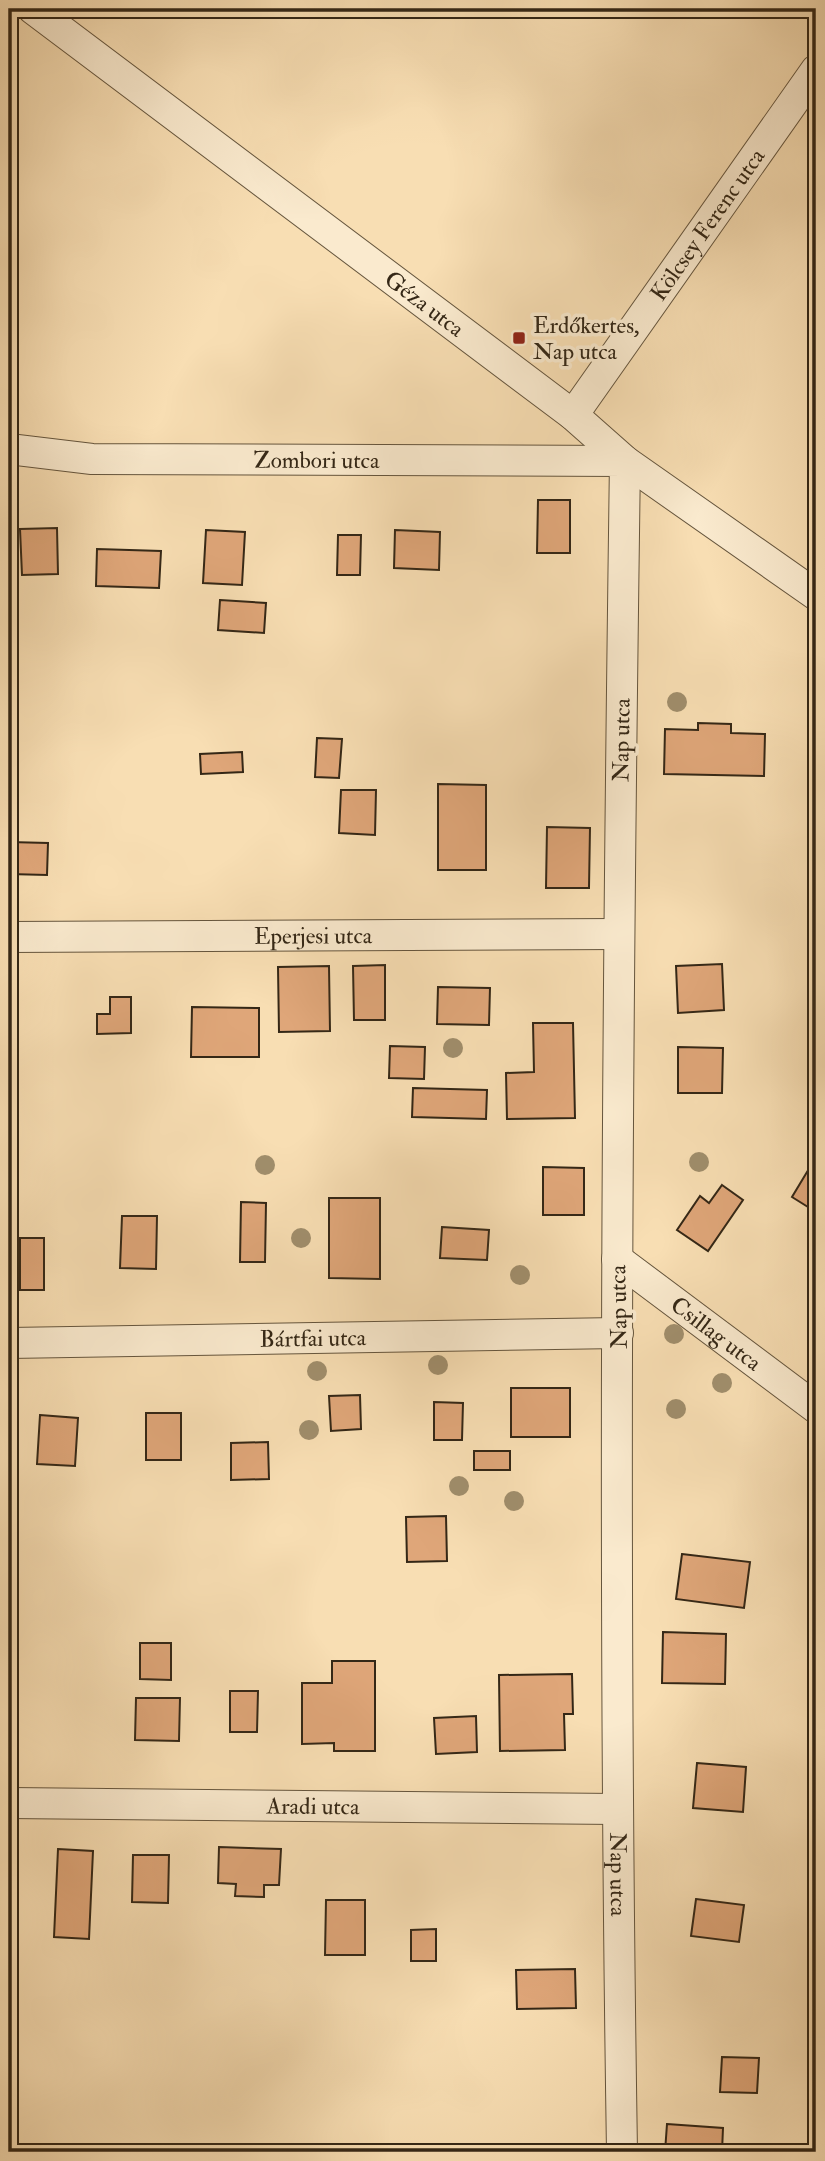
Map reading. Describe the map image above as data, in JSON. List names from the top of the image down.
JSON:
{
  "streets": {
    "street": [
      "Kölcsey Ferenc utca",
      "Géza utca",
      "Zombori utca",
      "Nap utca",
      "Eperjesi utca",
      "Csillag utca",
      "Bártfai utca",
      "Aradi utca"
    ]
  },
  "crossings": [
    ["Kölcsey Ferenc utca", "Géza utca"],
    ["Géza utca", "Zombori utca"],
    ["Géza utca", "Nap utca"],
    ["Zombori utca", "Nap utca"],
    ["Nap utca", "Eperjesi utca"],
    ["Nap utca", "Csillag utca"],
    ["Nap utca", "Bártfai utca"],
    ["Nap utca", "Aradi utca"]
  ],
  "places": {
    "transit": ["Erdőkertes, Nap utca"]
  }
}
